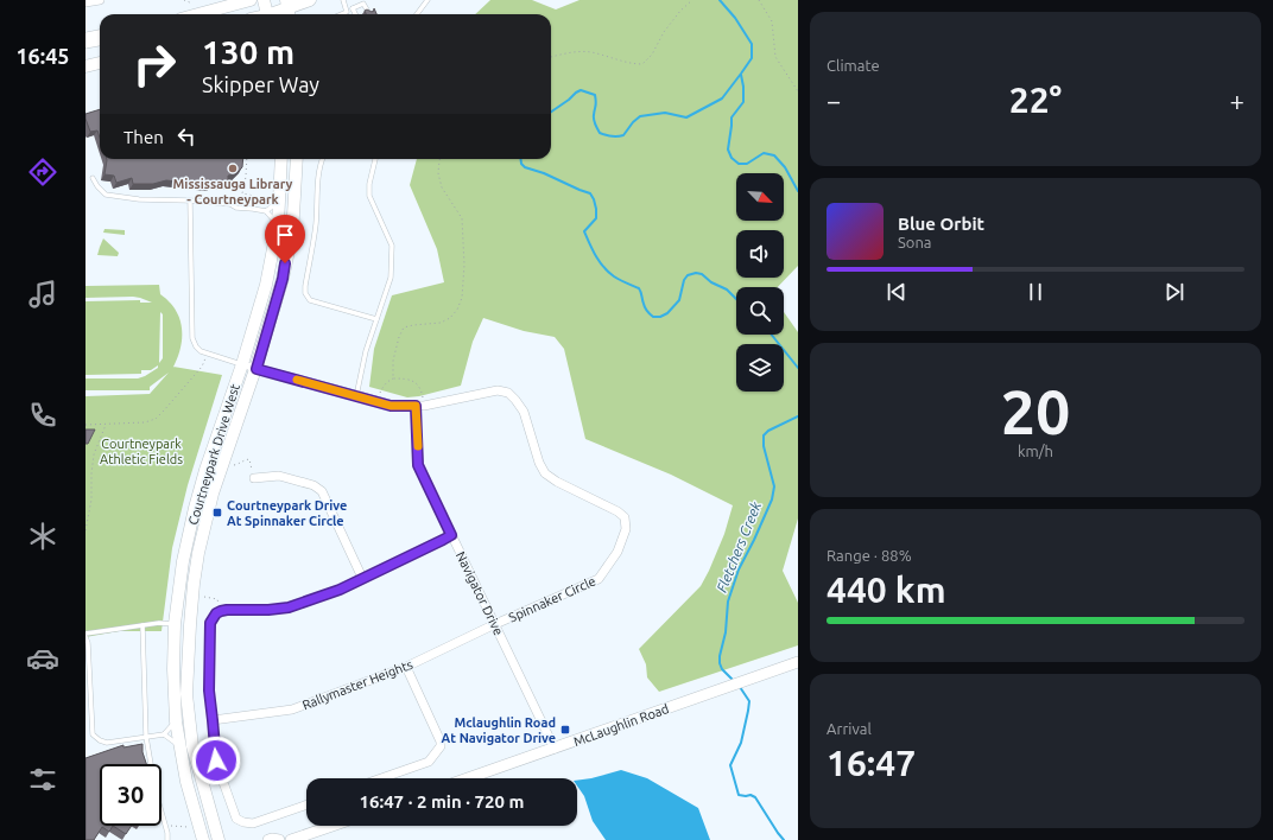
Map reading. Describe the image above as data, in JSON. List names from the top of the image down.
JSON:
{
  "streets": {
    "main road": ["Courtneypark Drive West"],
    "street": [
      "Navigator Drive",
      "Spinnaker Circle",
      "Rallymaster Heights",
      "McLaughlin Road"
    ]
  },
  "crossings": [
    ["Courtneypark Drive West", "Spinnaker Circle"],
    ["Navigator Drive", "Spinnaker Circle"],
    ["Navigator Drive", "Rallymaster Heights"],
    ["Navigator Drive", "McLaughlin Road"],
    ["Spinnaker Circle", "Rallymaster Heights"]
  ],
  "water": ["Fletchers Creek"],
  "parks": ["Courtneypark Athletic Fields"],
  "places": {
    "other": ["Mississauga Library - Courtneypark"],
    "transit": ["Courtneypark Drive At Spinnaker Circle", "Mclaughlin Road At Navigator Drive"]
  },
  "north": "bottom right",
  "page": {
    "tabs": "16:45",
    "tile": [
      "Climate",
      ["20", "km/h"],
      ["Range · 88%", "440 km"],
      ["Arrival", "16:47"]
    ],
    "turn": ["130 m", "Skipper Way"],
    "heat": ["−", "22°", "+"],
    "then": "Then",
    "song": ["Blue Orbit", "Sona"],
    "limit": "30",
    "trip": "16:47 · 2 min · 720 m"
  }
}
